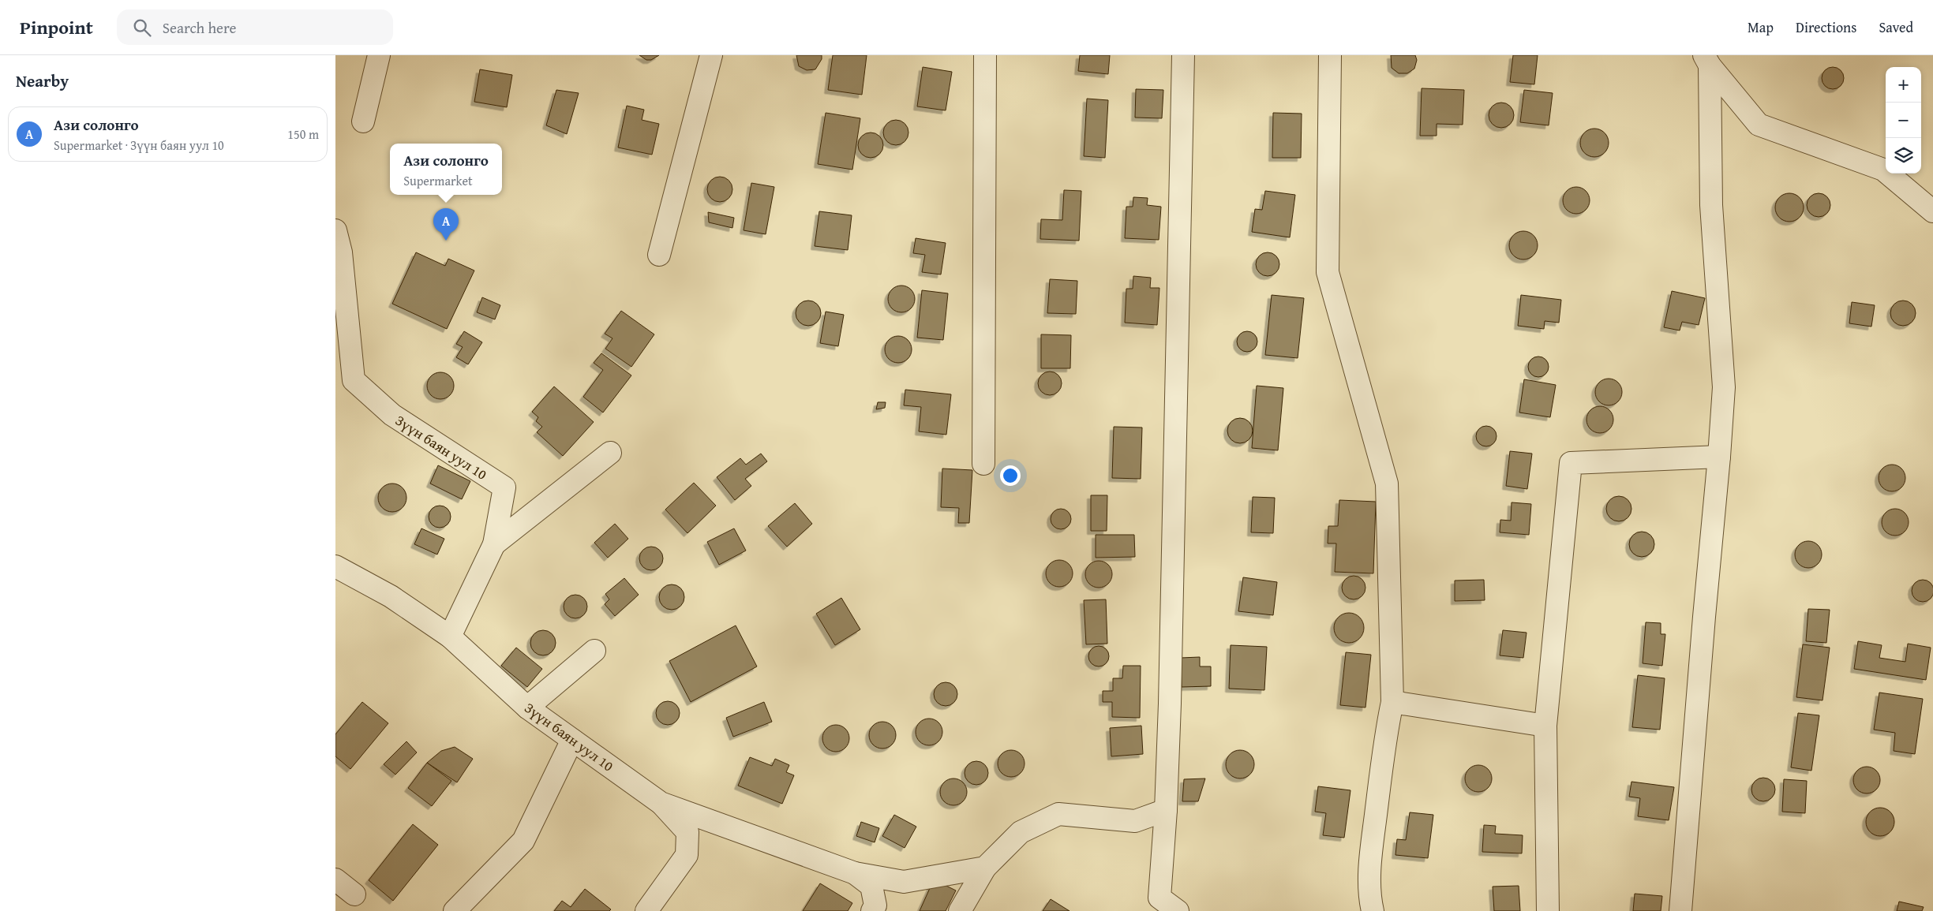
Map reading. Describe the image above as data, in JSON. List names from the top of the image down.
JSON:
{
  "streets": {
    "street": ["Зүүн баян уул 10"]
  },
  "page": {
    "header": "Pinpoint",
    "search": "Search here",
    "nav": ["Map", "Directions", "Saved"],
    "heading": "Nearby",
    "map_buttons": ["+", "−"],
    "list": [
      {
        "mark": "A",
        "name": "Ази солонго",
        "note": "Supermarket · Зүүн баян уул 10",
        "value": "150 m"
      }
    ],
    "popup": ["Ази солонго", "Supermarket"],
    "pins": "A"
  }
}
